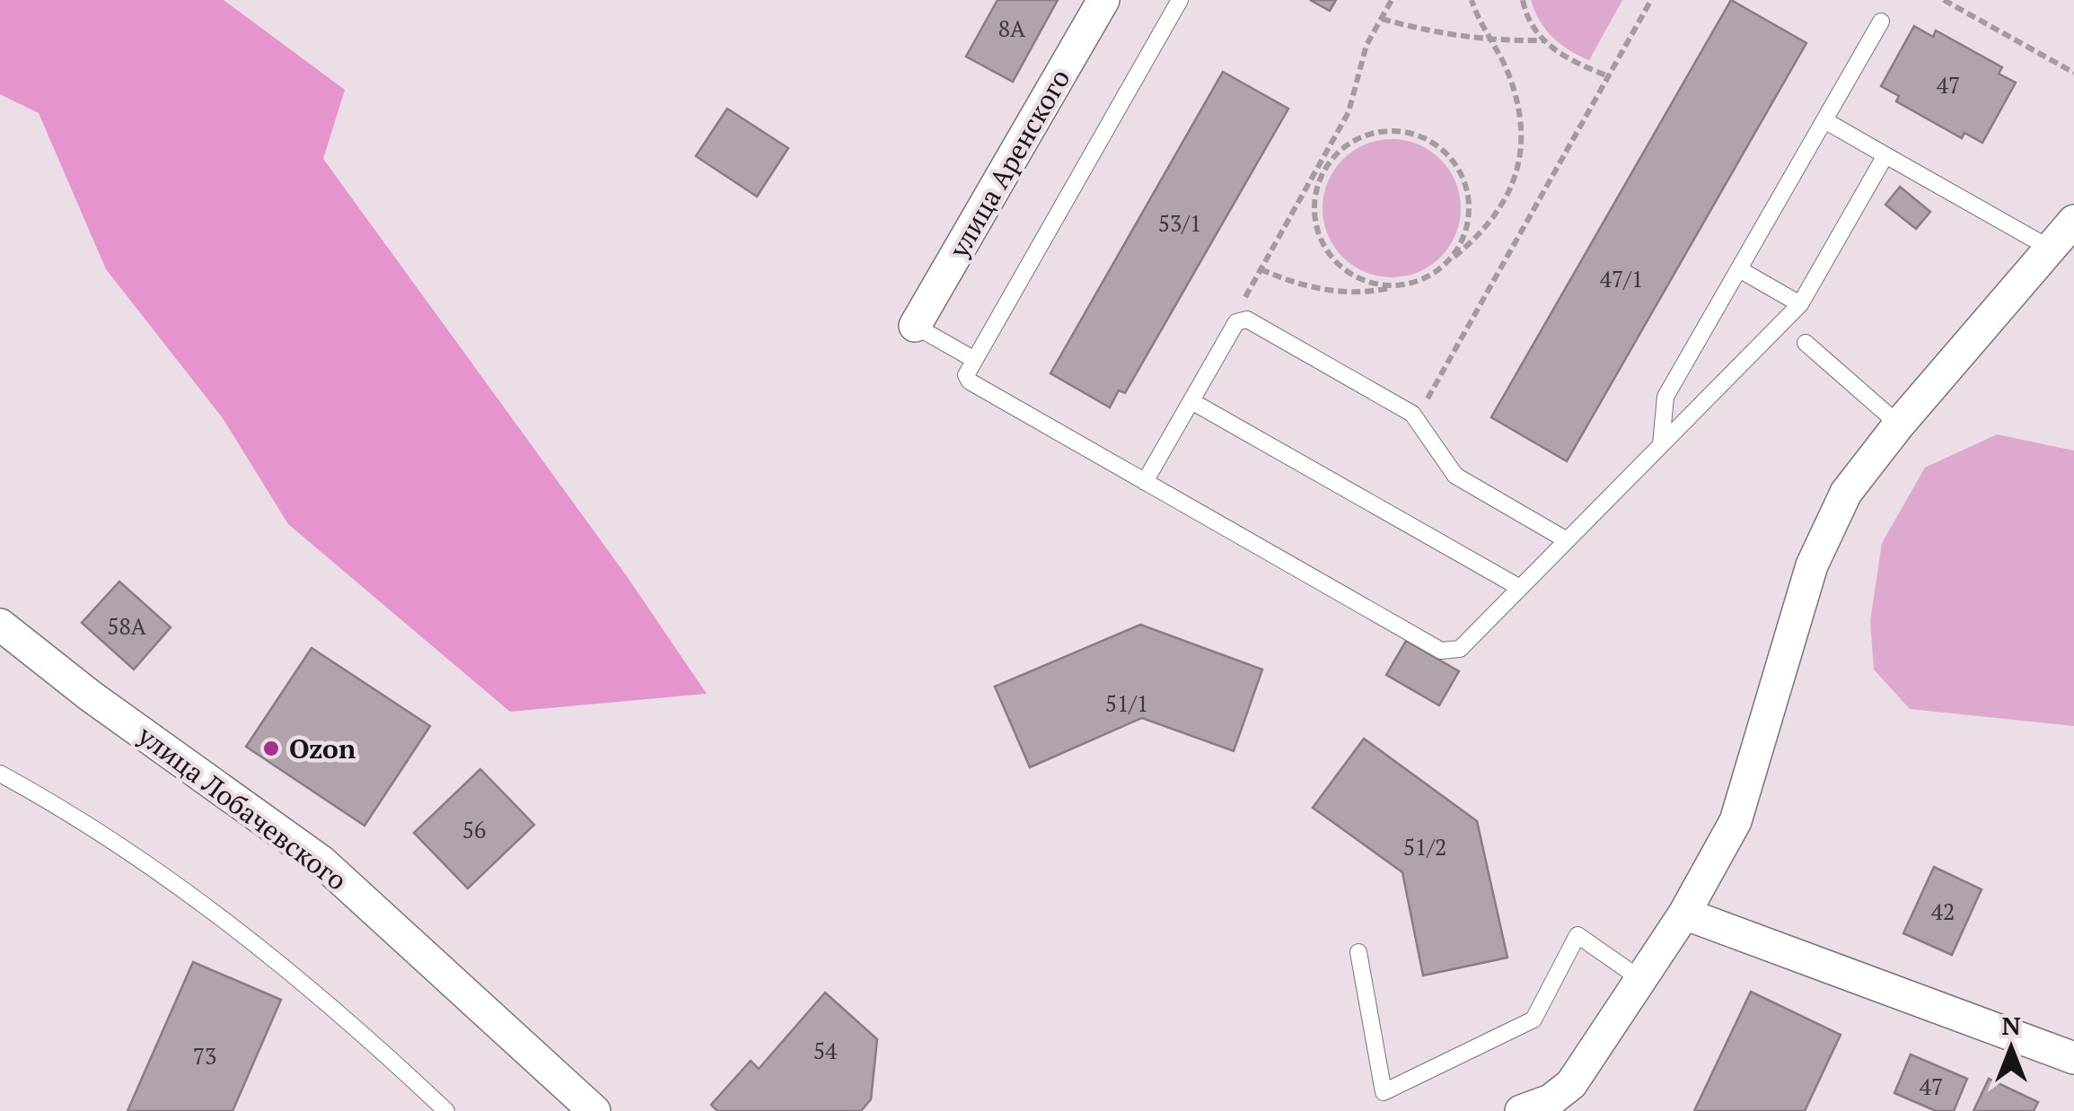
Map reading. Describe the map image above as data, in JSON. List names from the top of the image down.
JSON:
{
  "streets": {
    "street": ["улица Аренского", "улица Лобачевского"]
  },
  "places": ["Ozon"],
  "house_numbers": [
    "8А",
    "47",
    "53/1",
    "47/1",
    "58А",
    "51/1",
    "56",
    "51/2",
    "42",
    "54",
    "73",
    "47"
  ],
  "north": "top"
}
